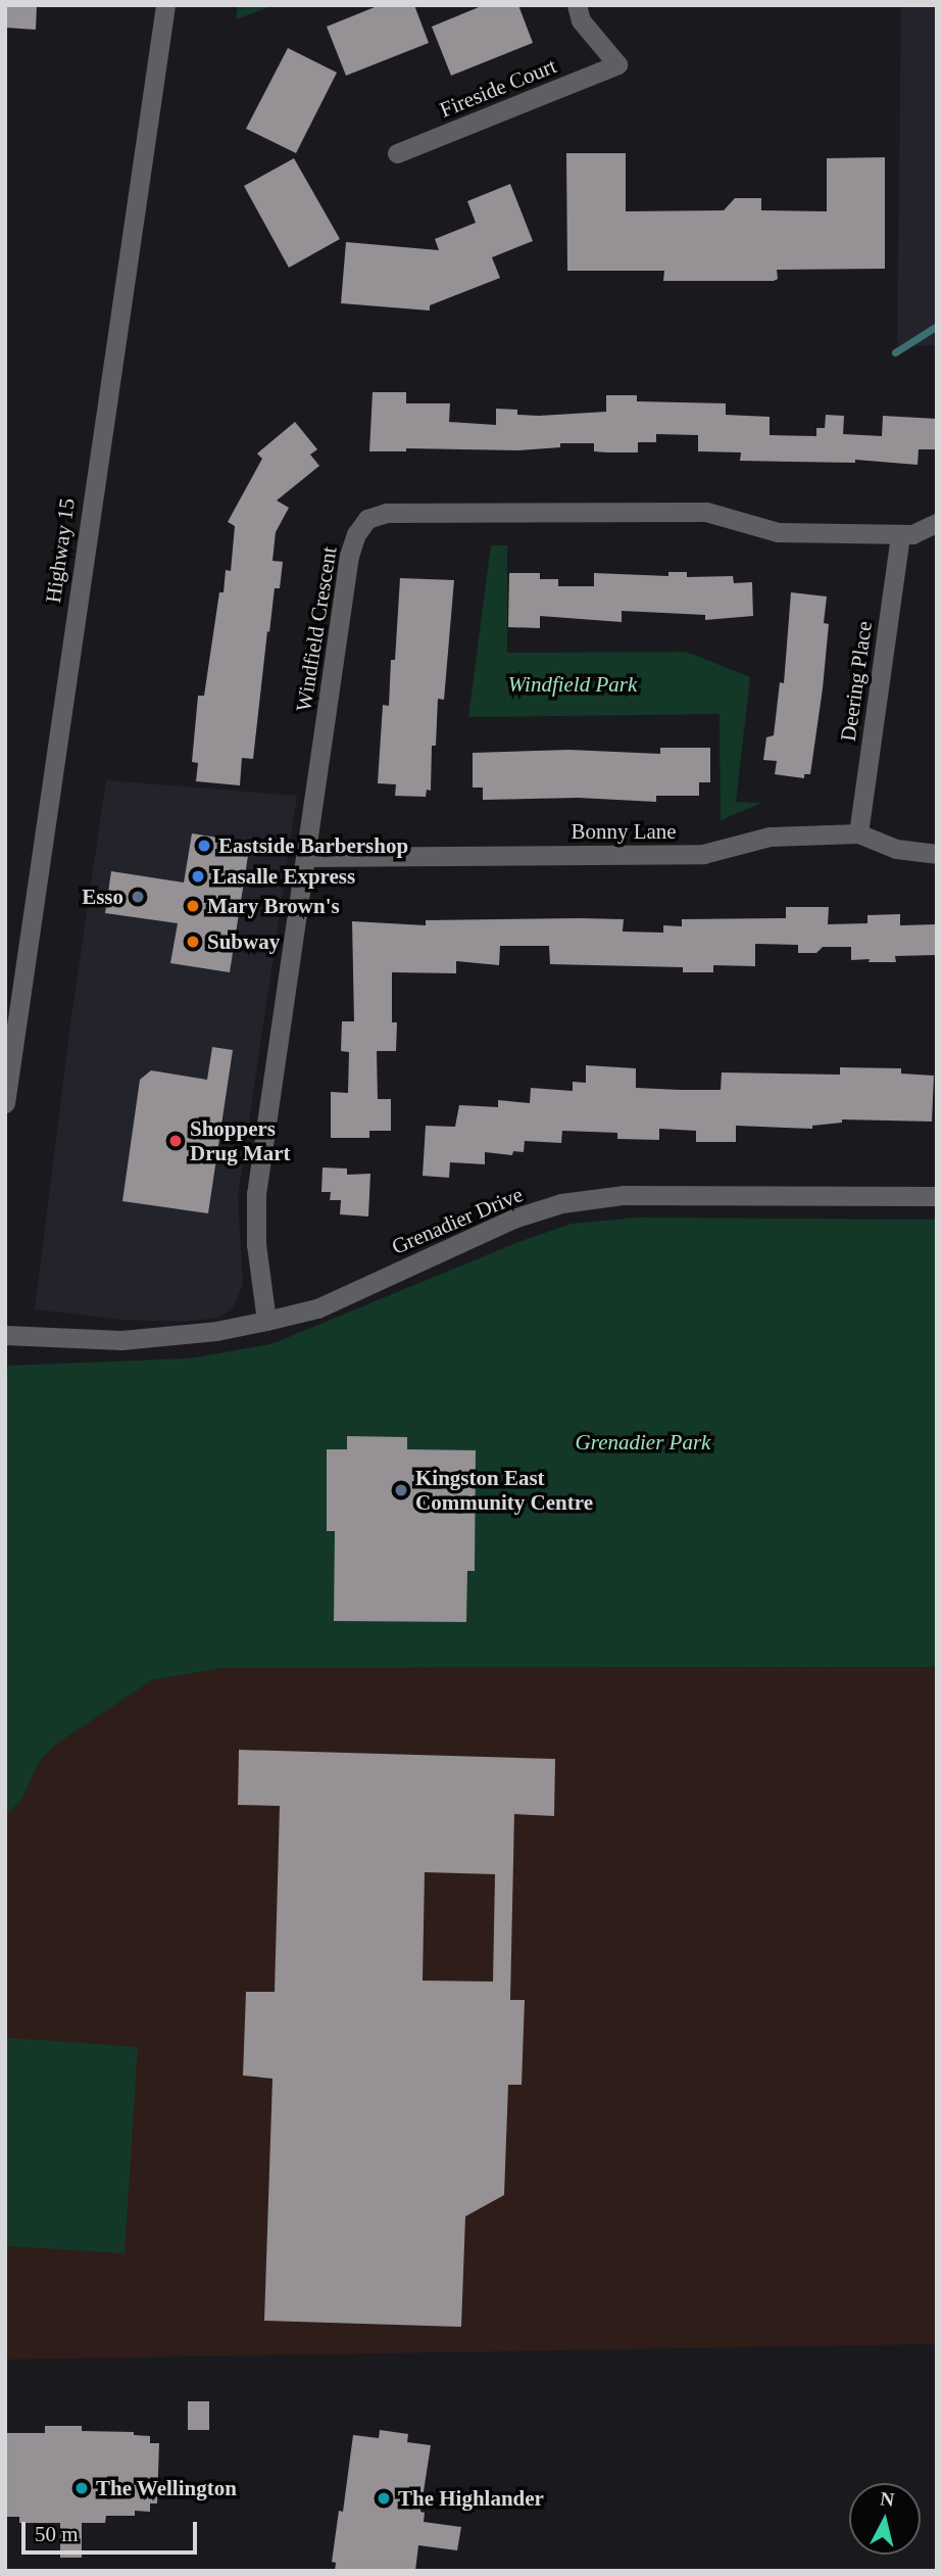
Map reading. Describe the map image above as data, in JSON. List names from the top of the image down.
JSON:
{
  "streets": {
    "street": [
      "Fireside Court",
      "Highway 15",
      "Windfield Crescent",
      "Deering Place",
      "Bonny Lane",
      "Grenadier Drive"
    ]
  },
  "crossings": [
    ["Windfield Crescent", "Deering Place"],
    ["Windfield Crescent", "Bonny Lane"],
    ["Windfield Crescent", "Grenadier Drive"],
    ["Deering Place", "Bonny Lane"]
  ],
  "parks": ["Windfield Park", "Grenadier Park"],
  "places": [
    "Eastside Barbershop",
    "Lasalle Express",
    "Esso",
    "Mary Brown's",
    "Subway",
    "Shoppers Drug Mart",
    "Kingston East Community Centre",
    "The Wellington",
    "The Highlander"
  ],
  "scale_bar": "50 m",
  "north": "top"
}
